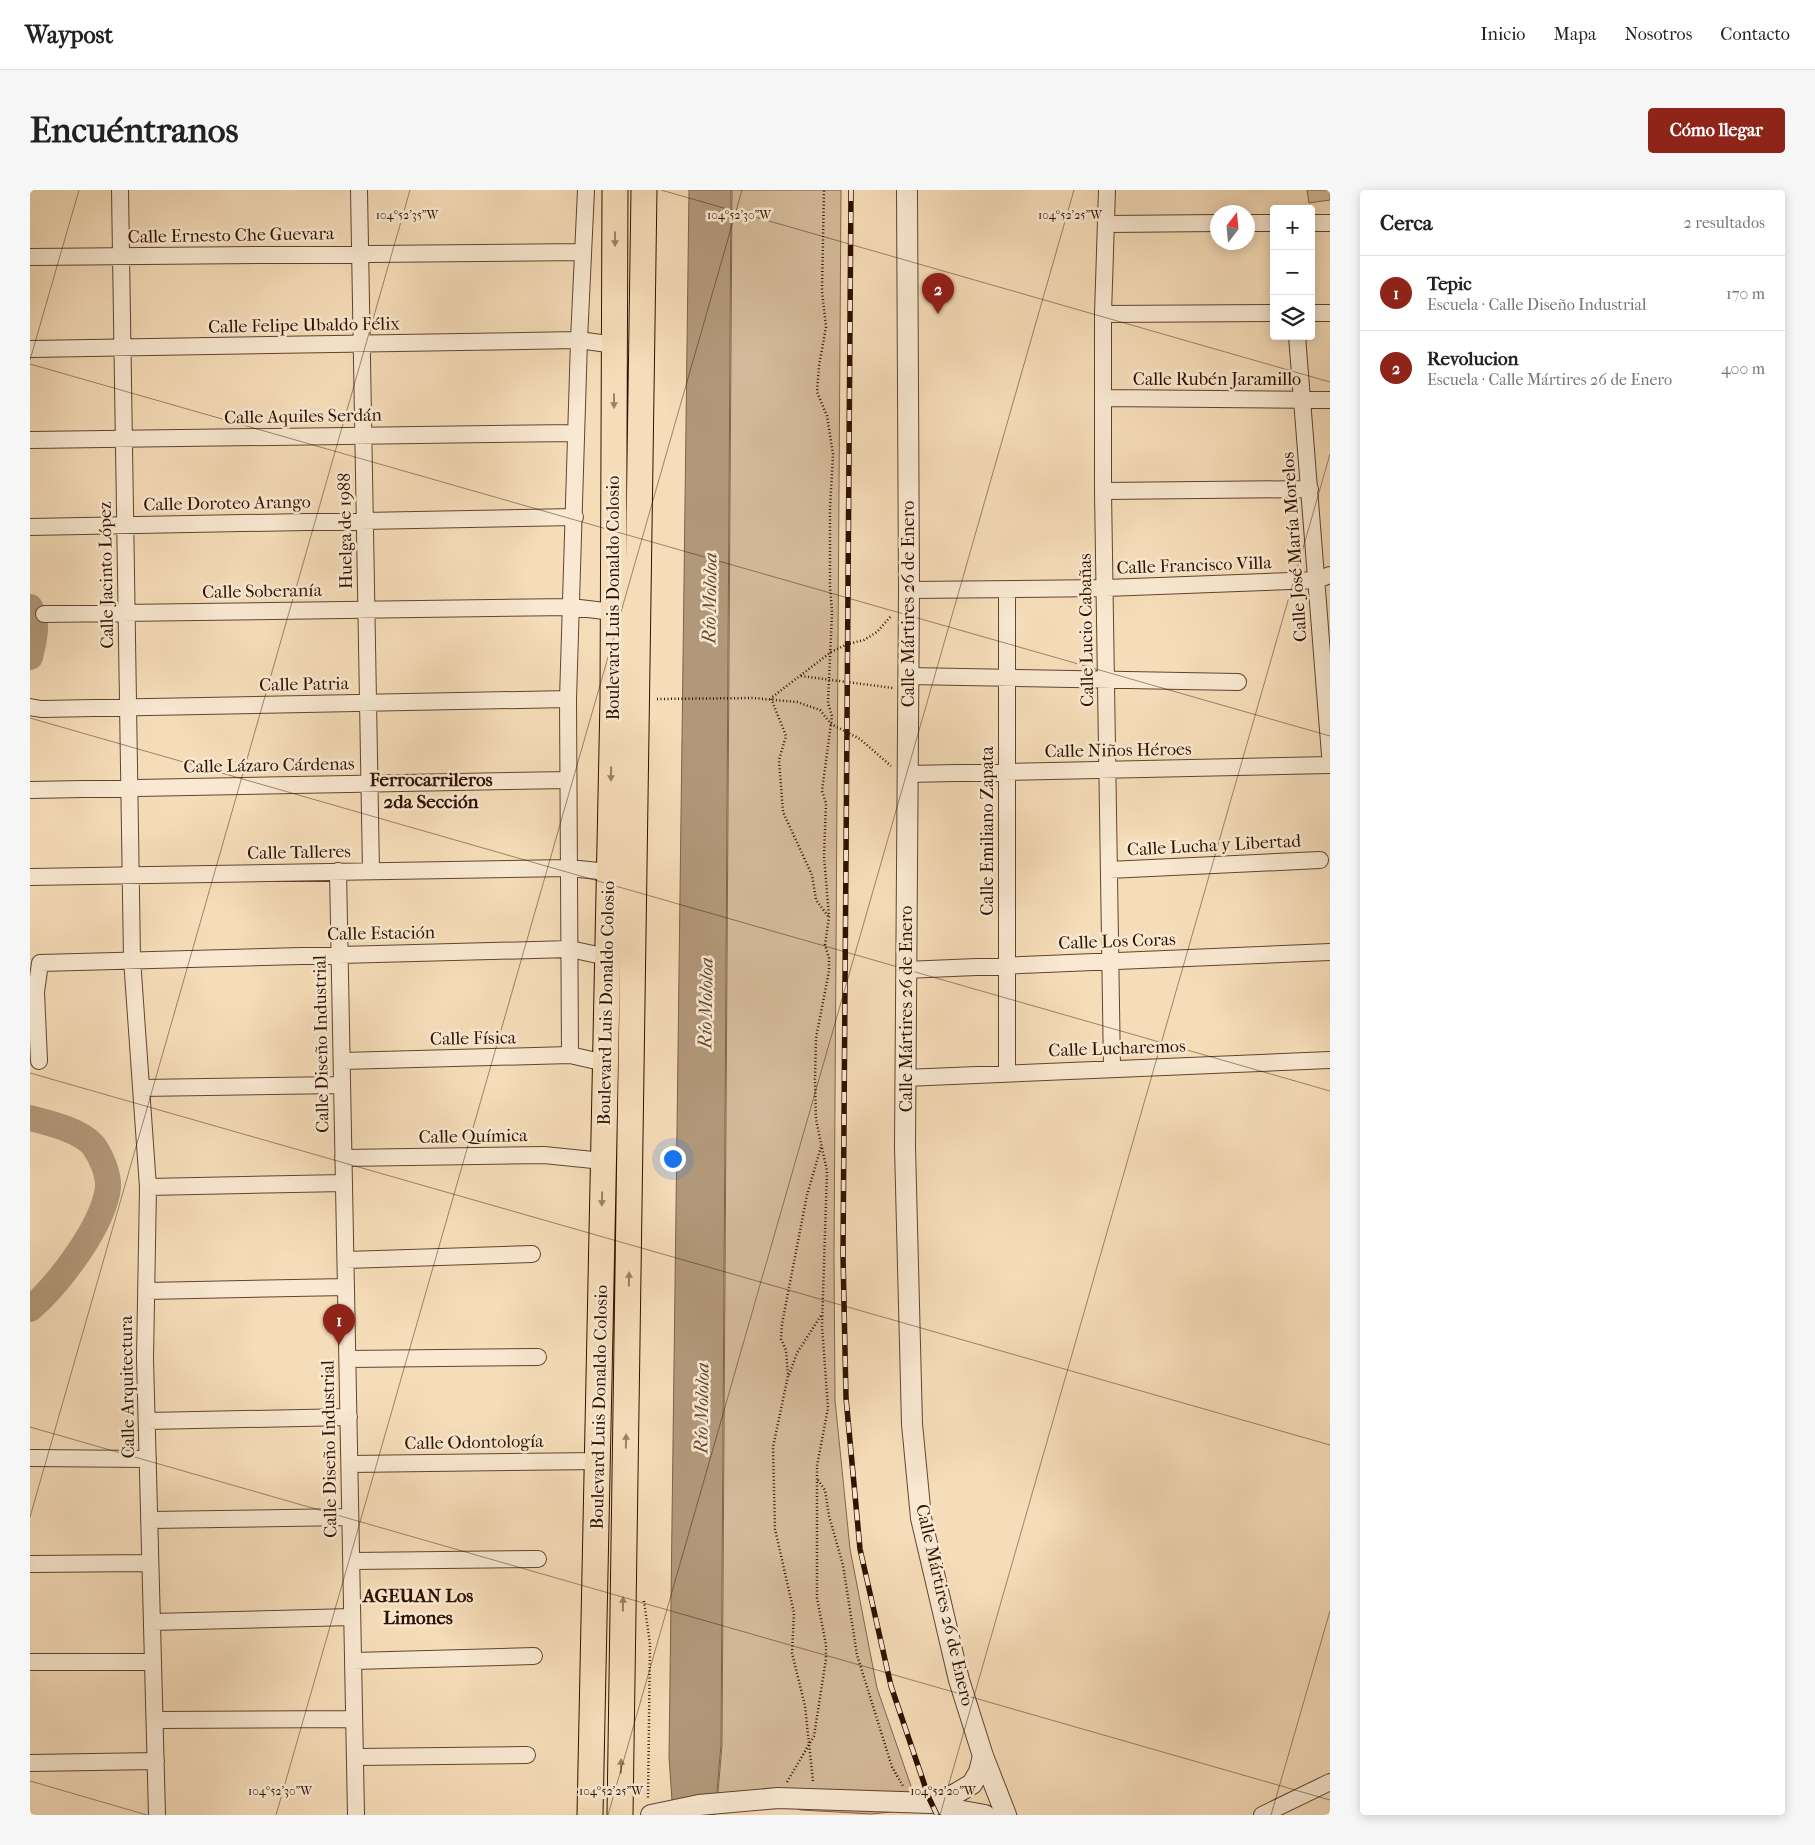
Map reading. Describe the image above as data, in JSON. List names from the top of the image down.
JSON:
{
  "streets": {
    "main road": ["Boulevard Luis Donaldo Colosio"],
    "street": [
      "Calle Ernesto Che Guevara",
      "Calle Felipe Ubaldo Félix",
      "Calle Rubén Jaramillo",
      "Calle Aquiles Serdán",
      "Calle Doroteo Arango",
      "Huelga de 1988",
      "Calle José María Morelos",
      "Calle Francisco Villa",
      "Calle Jacinto López",
      "Calle Soberanía",
      "Calle Mártires 26 de Enero",
      "Calle Lucio Cabañas",
      "Calle Patria",
      "Calle Niños Héroes",
      "Calle Lázaro Cárdenas",
      "Calle Emiliano Zapata",
      "Calle Lucha y Libertad",
      "Calle Talleres",
      "Calle Estación",
      "Calle Los Coras",
      "Calle Física",
      "Calle Diseño Industrial",
      "Calle Lucharemos",
      "Calle Química",
      "Calle Arquitectura",
      "Calle Odontología"
    ]
  },
  "crossings": [
    ["Calle Ernesto Che Guevara", "Huelga de 1988"],
    ["Calle Ernesto Che Guevara", "Calle Jacinto López"],
    ["Calle Ernesto Che Guevara", "Boulevard Luis Donaldo Colosio"],
    ["Calle Felipe Ubaldo Félix", "Huelga de 1988"],
    ["Calle Felipe Ubaldo Félix", "Calle Jacinto López"],
    ["Calle Felipe Ubaldo Félix", "Boulevard Luis Donaldo Colosio"],
    ["Calle Rubén Jaramillo", "Calle José María Morelos"],
    ["Calle Rubén Jaramillo", "Calle Lucio Cabañas"],
    ["Calle Aquiles Serdán", "Huelga de 1988"],
    ["Calle Aquiles Serdán", "Calle Jacinto López"],
    ["Calle Aquiles Serdán", "Boulevard Luis Donaldo Colosio"],
    ["Calle Doroteo Arango", "Huelga de 1988"],
    ["Calle Doroteo Arango", "Calle Jacinto López"],
    ["Calle Doroteo Arango", "Boulevard Luis Donaldo Colosio"],
    ["Huelga de 1988", "Calle Soberanía"],
    ["Huelga de 1988", "Calle Patria"],
    ["Huelga de 1988", "Calle Lázaro Cárdenas"],
    ["Huelga de 1988", "Calle Talleres"],
    ["Calle José María Morelos", "Calle Francisco Villa"],
    ["Calle Francisco Villa", "Calle Mártires 26 de Enero"],
    ["Calle Francisco Villa", "Calle Lucio Cabañas"],
    ["Calle Francisco Villa", "Calle Emiliano Zapata"],
    ["Calle Jacinto López", "Calle Soberanía"],
    ["Calle Jacinto López", "Calle Patria"],
    ["Calle Jacinto López", "Calle Lázaro Cárdenas"],
    ["Calle Jacinto López", "Calle Talleres"],
    ["Calle Jacinto López", "Calle Estación"],
    ["Calle Jacinto López", "Calle Arquitectura"],
    ["Calle Soberanía", "Boulevard Luis Donaldo Colosio"],
    ["Boulevard Luis Donaldo Colosio", "Calle Patria"],
    ["Boulevard Luis Donaldo Colosio", "Calle Lázaro Cárdenas"],
    ["Boulevard Luis Donaldo Colosio", "Calle Talleres"],
    ["Boulevard Luis Donaldo Colosio", "Calle Estación"],
    ["Boulevard Luis Donaldo Colosio", "Calle Física"],
    ["Boulevard Luis Donaldo Colosio", "Calle Química"],
    ["Boulevard Luis Donaldo Colosio", "Calle Odontología"],
    ["Calle Mártires 26 de Enero", "Calle Niños Héroes"],
    ["Calle Mártires 26 de Enero", "Calle Los Coras"],
    ["Calle Mártires 26 de Enero", "Calle Lucharemos"],
    ["Calle Lucio Cabañas", "Calle Niños Héroes"],
    ["Calle Lucio Cabañas", "Calle Lucha y Libertad"],
    ["Calle Lucio Cabañas", "Calle Los Coras"],
    ["Calle Lucio Cabañas", "Calle Lucharemos"],
    ["Calle Niños Héroes", "Calle Emiliano Zapata"],
    ["Calle Emiliano Zapata", "Calle Los Coras"],
    ["Calle Emiliano Zapata", "Calle Lucharemos"],
    ["Calle Talleres", "Calle Diseño Industrial"],
    ["Calle Estación", "Calle Diseño Industrial"],
    ["Calle Estación", "Calle Arquitectura"],
    ["Calle Física", "Calle Diseño Industrial"],
    ["Calle Diseño Industrial", "Calle Química"],
    ["Calle Diseño Industrial", "Calle Odontología"]
  ],
  "districts": ["Ferrocarrileros 2da Sección", "AGEUAN Los Limones"],
  "water": ["Río Mololoa"],
  "north": "top",
  "page": {
    "header": "Waypost",
    "nav": [
      "Inicio",
      "Mapa",
      "Nosotros",
      "Contacto"
    ],
    "buttons": "Cómo llegar",
    "title": "Encuéntranos",
    "heading": ["Cerca", "2 resultados"],
    "map_buttons": ["+", "−"],
    "list": [
      {
        "mark": "1",
        "name": "Tepic",
        "note": "Escuela · Calle Diseño Industrial",
        "value": "170 m"
      },
      {
        "mark": "2",
        "name": "Revolucion",
        "note": "Escuela · Calle Mártires 26 de Enero",
        "value": "400 m"
      }
    ],
    "pins": ["2", "1"]
  },
  "coordinates": [
    "104°52'35\"W",
    "104°52'30\"W",
    "104°52'25\"W",
    "104°52'20\"W"
  ]
}
